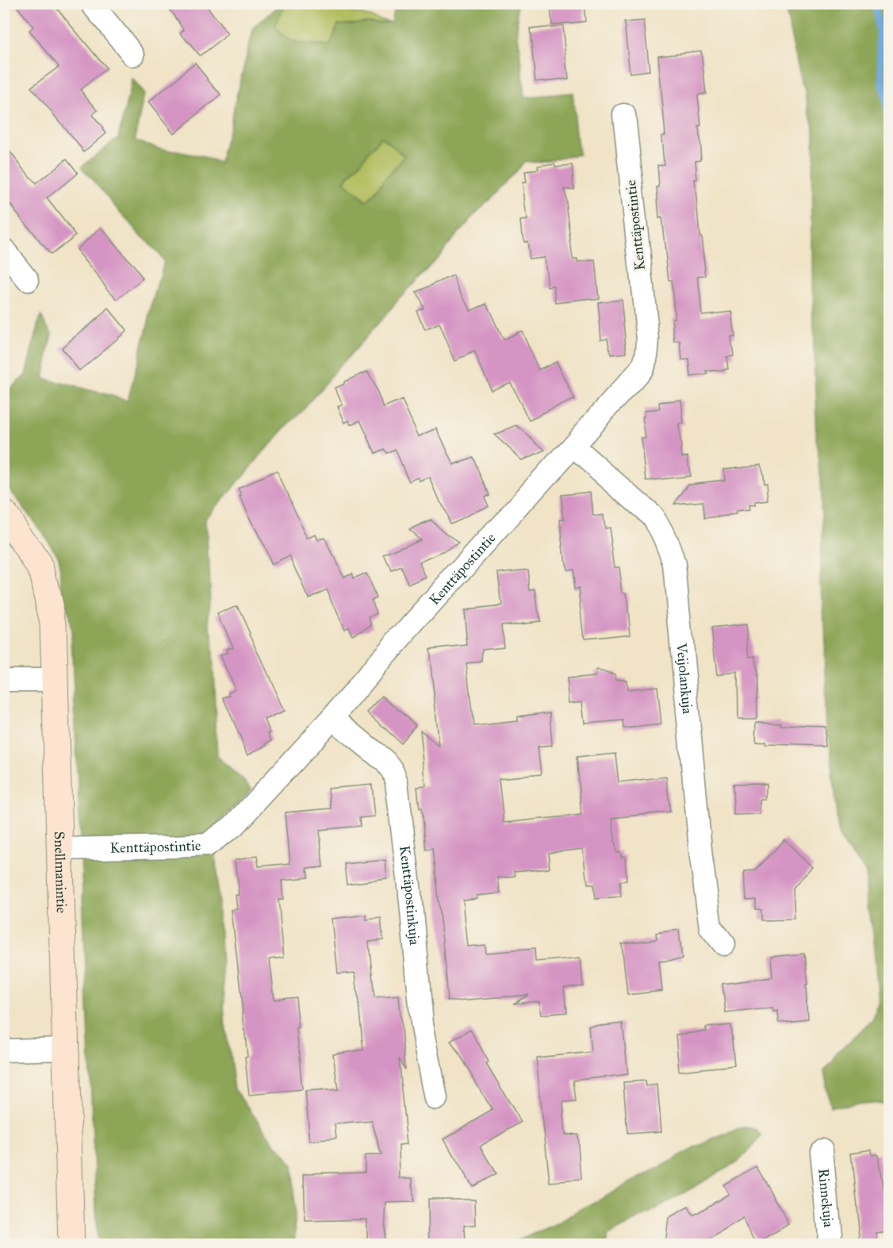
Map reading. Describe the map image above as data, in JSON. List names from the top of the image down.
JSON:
{
  "streets": {
    "street": [
      "Kenttäpostintie",
      "Veijolankuja",
      "Snellmanintie",
      "Kenttäpostinkuja",
      "Rinnekuja"
    ]
  },
  "crossings": [
    ["Kenttäpostintie", "Veijolankuja"],
    ["Kenttäpostintie", "Snellmanintie"],
    ["Kenttäpostintie", "Kenttäpostinkuja"]
  ]
}
